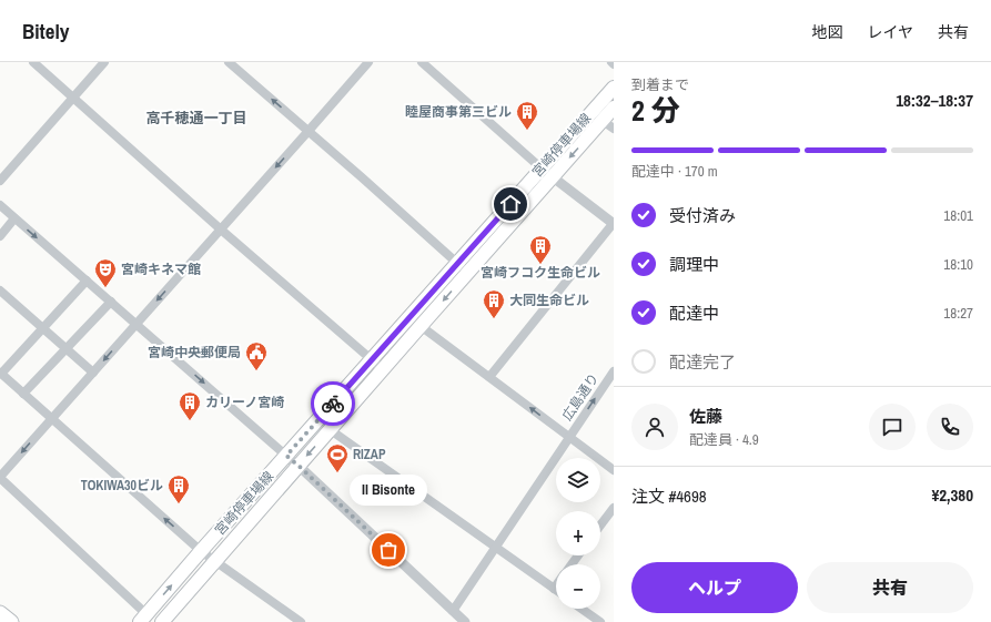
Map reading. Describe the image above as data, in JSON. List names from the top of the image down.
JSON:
{
  "streets": {
    "main road": ["宮崎停車場線"],
    "street": ["広島通り"]
  },
  "districts": ["高千穂通一丁目"],
  "places": {
    "building": [
      "睦屋商事第三ビル",
      "宮崎フコク生命ビル",
      "大同生命ビル",
      "カリーノ宮崎",
      "TOKIWA30ビル"
    ],
    "theatre": ["宮崎キネマ館"],
    "public building": ["宮崎中央郵便局"],
    "sports": ["RIZAP"],
    "other": ["Il Bisonte"]
  },
  "page": {
    "header": "Bitely",
    "nav": ["地図", "レイヤ", "共有"],
    "heading": ["2 分", "到着まで", "18:32–18:37"],
    "panel": [
      "佐藤",
      "配達員 · 4.9",
      "注文 #4698",
      "¥2,380"
    ],
    "bar": "配達中 · 170 m",
    "list": [
      ["受付済み", "18:01"],
      ["調理中", "18:10"],
      ["配達中", "18:27"],
      "配達完了"
    ],
    "map_buttons": ["+", "−"],
    "bubble": "Il Bisonte",
    "buttons": ["ヘルプ", "共有"]
  }
}
